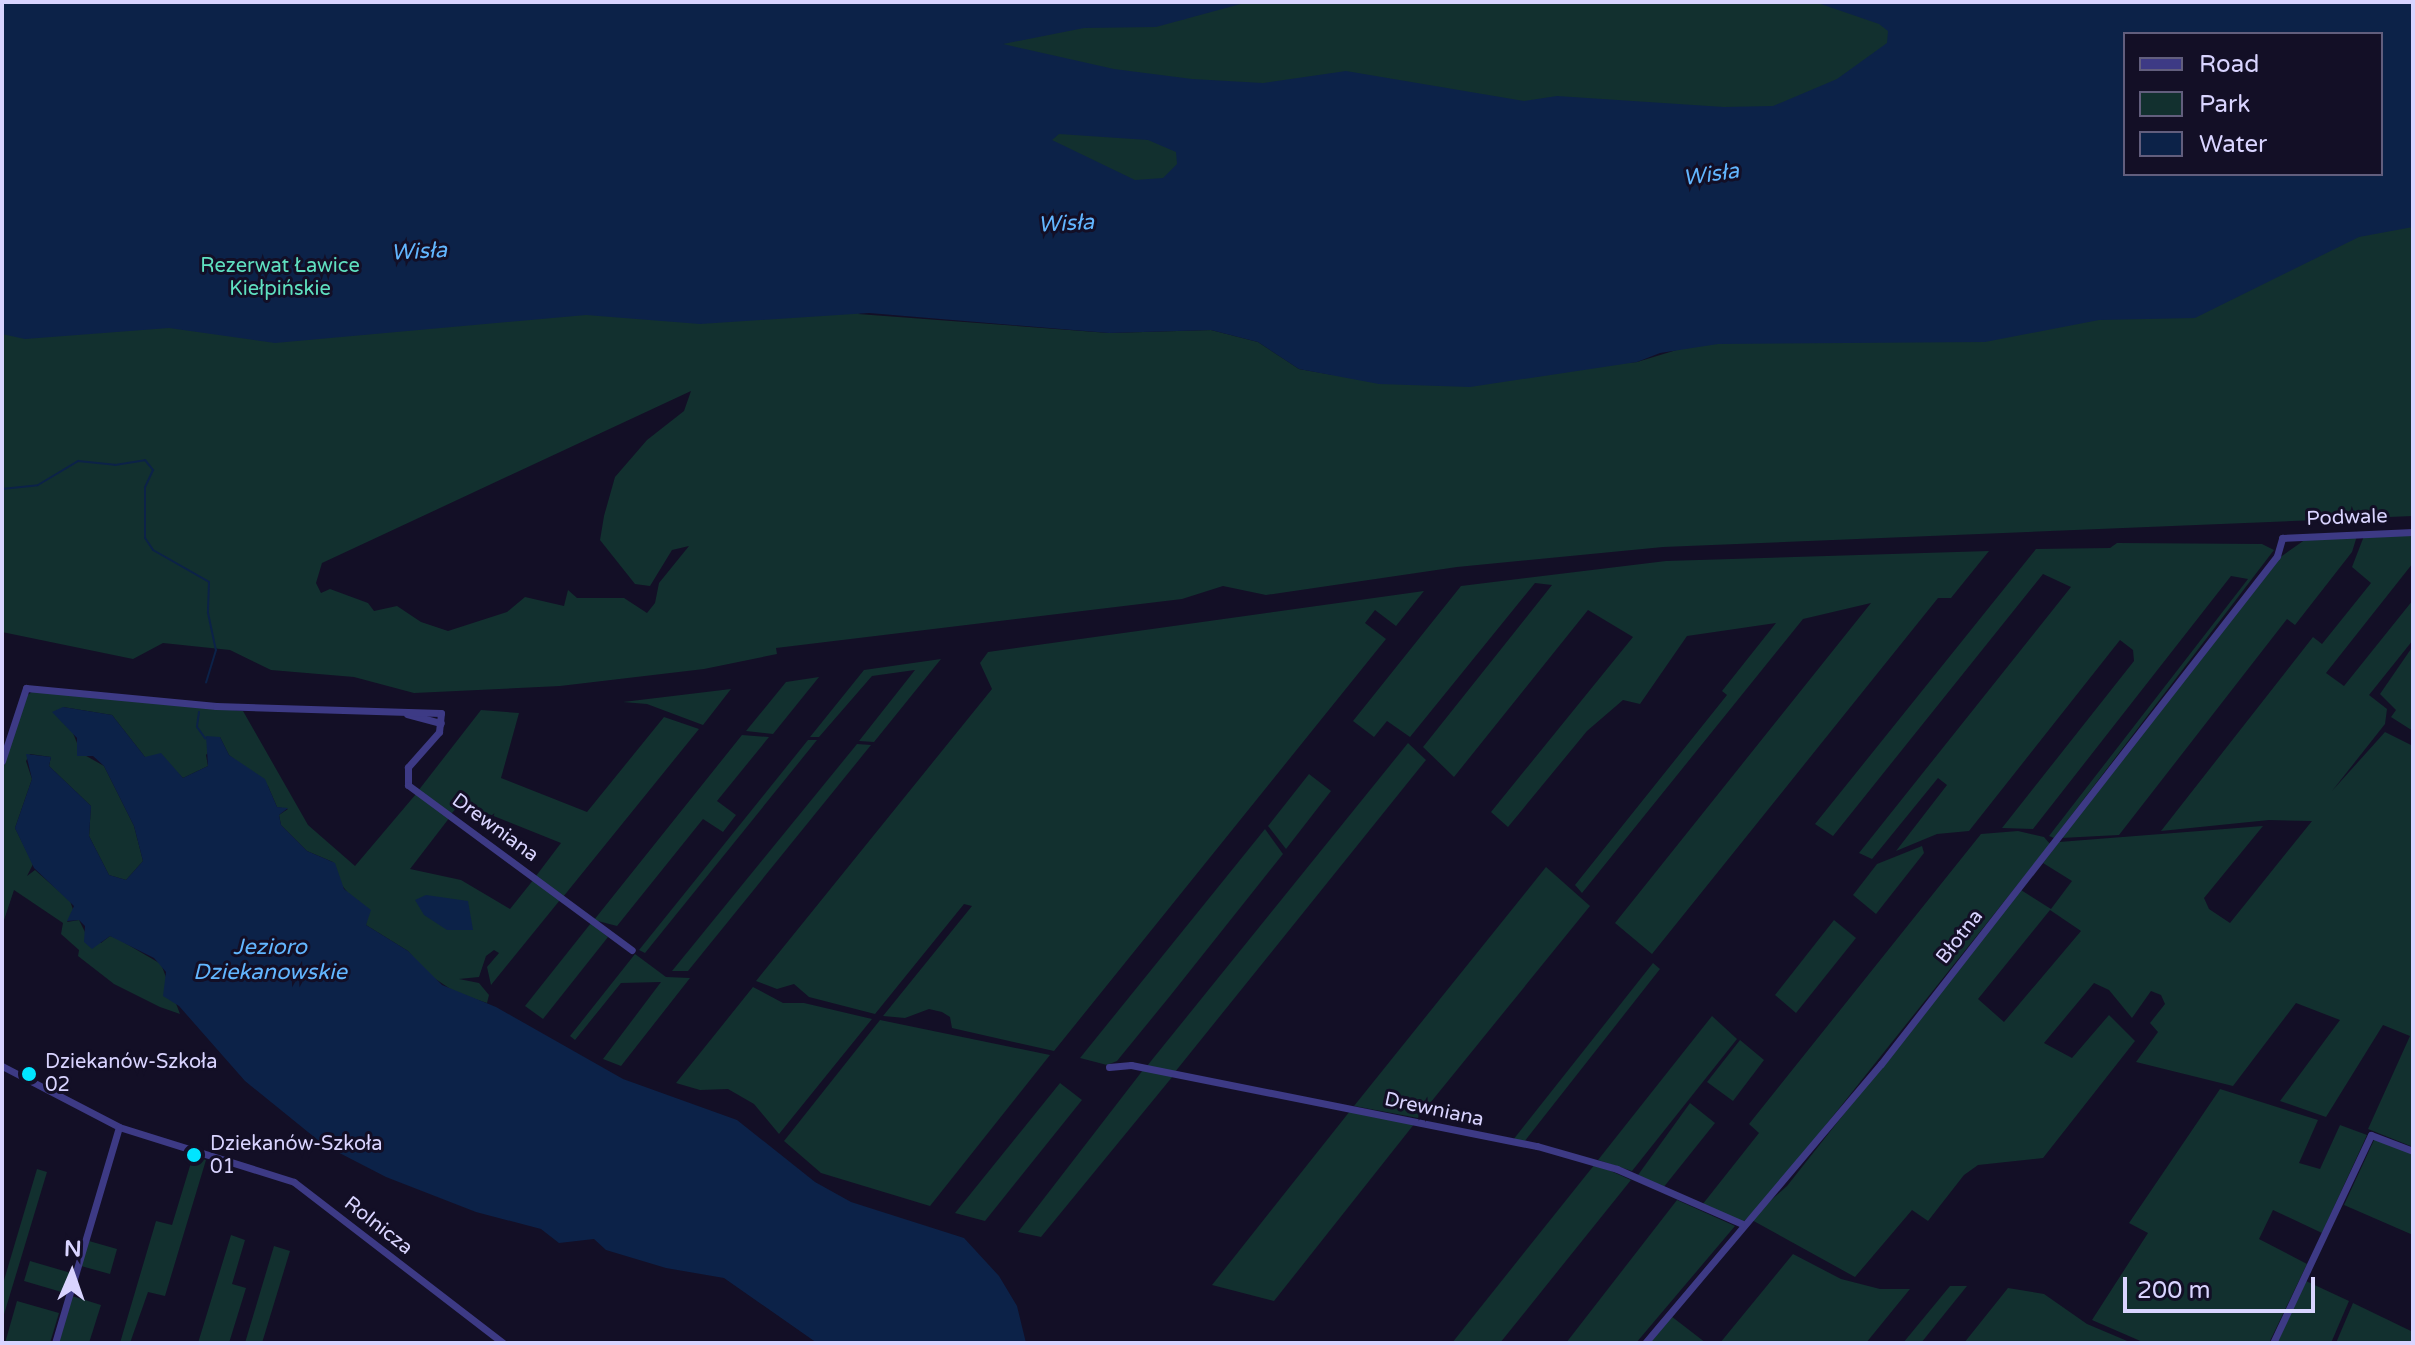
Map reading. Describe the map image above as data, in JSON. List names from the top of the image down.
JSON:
{
  "streets": {
    "street": [
      "Podwale",
      "Drewniana",
      "Błotna",
      "Rolnicza"
    ]
  },
  "crossings": [
    ["Podwale", "Błotna"],
    ["Drewniana", "Błotna"]
  ],
  "water": ["Wisła", "Jezioro Dziekanowskie"],
  "parks": ["Rezerwat Ławice Kiełpińskie"],
  "places": ["Dziekanów-Szkoła 02", "Dziekanów-Szkoła 01"],
  "legend": ["Road", "Park", "Water"],
  "scale_bar": "200 m",
  "north": "top"
}
